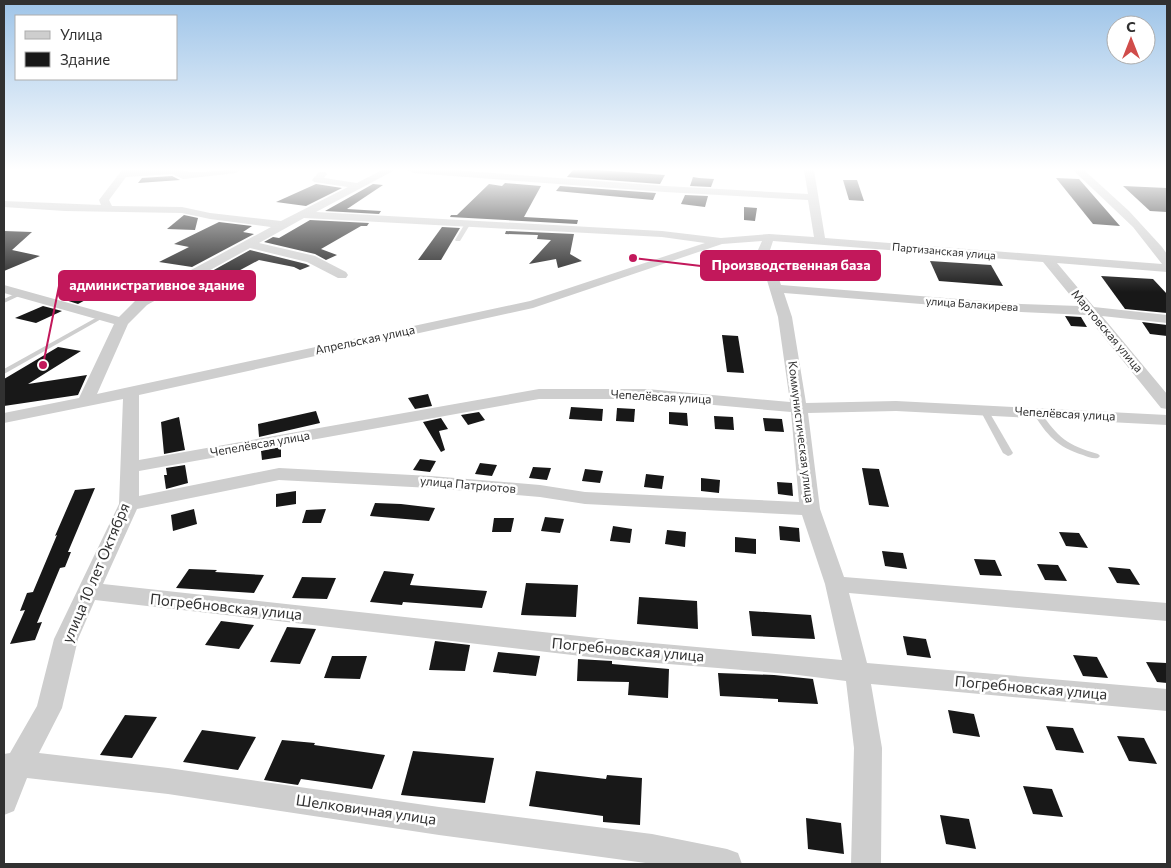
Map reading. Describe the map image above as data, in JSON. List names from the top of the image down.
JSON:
{
  "streets": {
    "street": [
      "Партизанская улица",
      "улица Балакирева",
      "Мартовская улица",
      "Апрельская улица",
      "Чепелёвсая улица",
      "Коммунистическая улица",
      "улица Патриотов",
      "улица 10 лет Октября",
      "Погребновская улица",
      "Шелковичная улица"
    ]
  },
  "crossings": [
    ["Партизанская улица", "Мартовская улица"],
    ["Партизанская улица", "Апрельская улица"],
    ["Партизанская улица", "Коммунистическая улица"],
    ["улица Балакирева", "Мартовская улица"],
    ["улица Балакирева", "Коммунистическая улица"],
    ["Апрельская улица", "улица 10 лет Октября"],
    ["Чепелёвсая улица", "Коммунистическая улица"],
    ["Чепелёвсая улица", "улица 10 лет Октября"],
    ["Коммунистическая улица", "улица Патриотов"],
    ["Коммунистическая улица", "Погребновская улица"],
    ["улица Патриотов", "улица 10 лет Октября"],
    ["улица 10 лет Октября", "Погребновская улица"],
    ["улица 10 лет Октября", "Шелковичная улица"]
  ],
  "places": ["Производственная база", "административное здание"],
  "legend": ["Улица", "Здание"],
  "north": "top"
}
